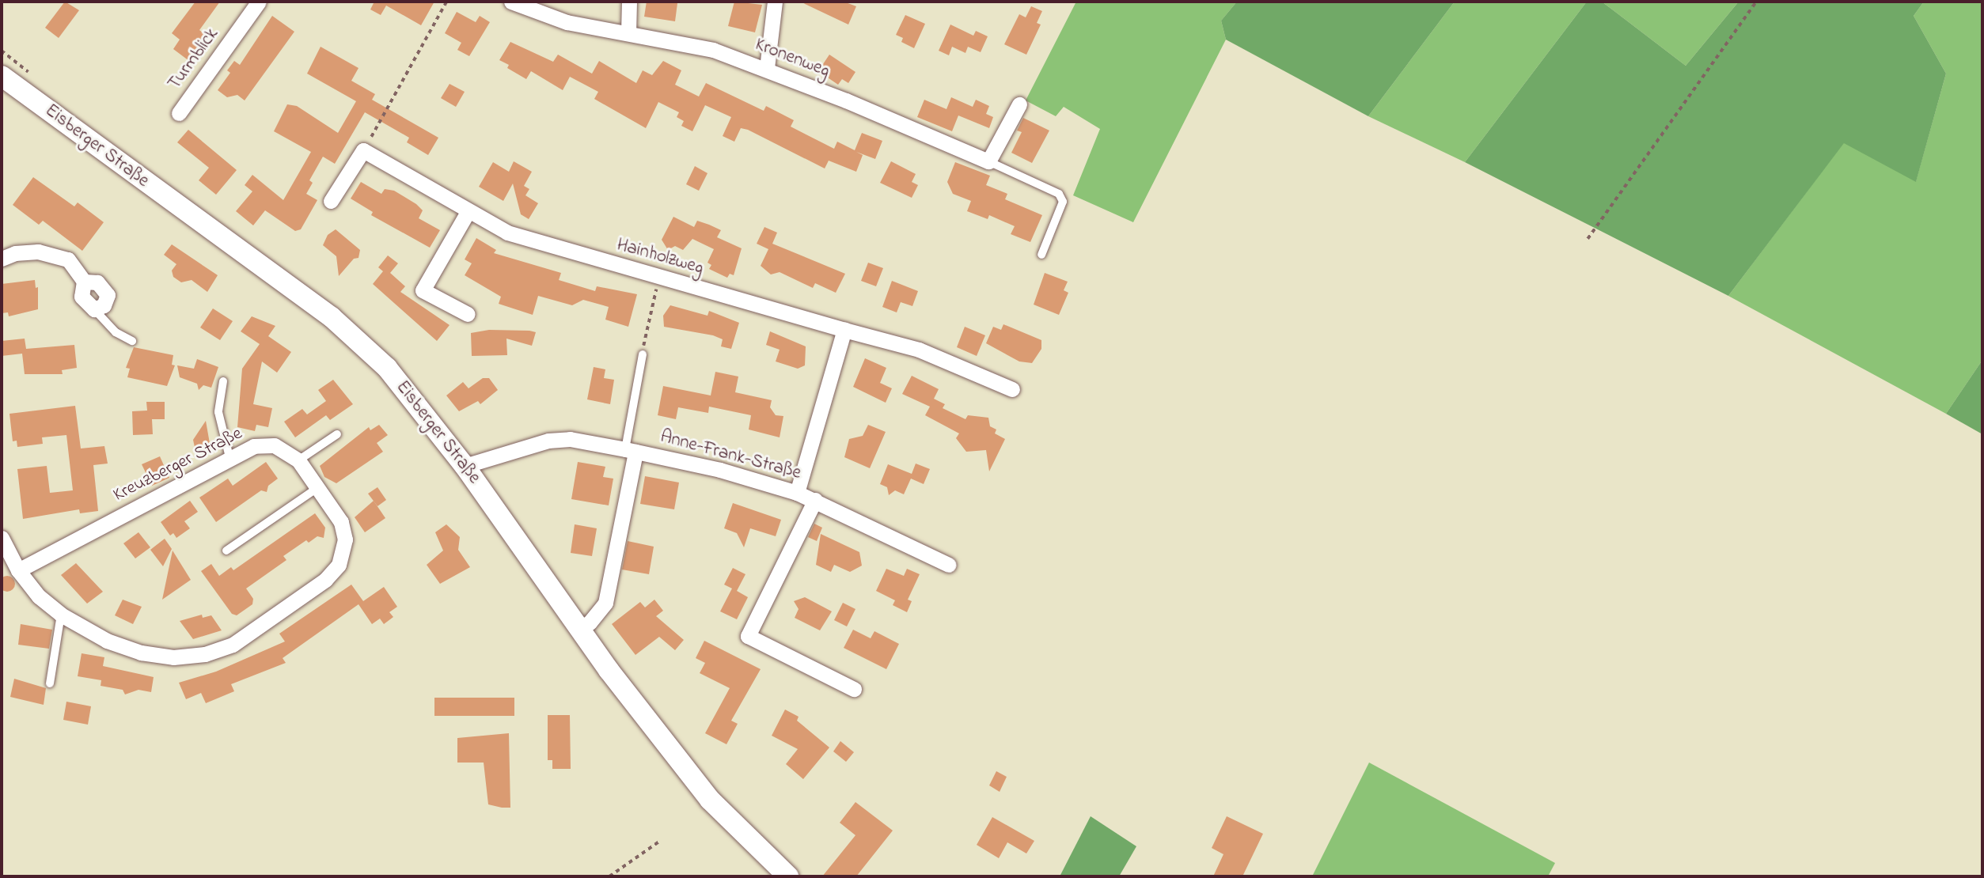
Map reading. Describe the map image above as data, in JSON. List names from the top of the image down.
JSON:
{
  "streets": {
    "main road": ["Eisberger Straße"],
    "street": [
      "Kronenweg",
      "Turmblick",
      "Hainholzweg",
      "Anne-Frank-Straße",
      "Kreuzberger Straße"
    ]
  },
  "crossings": [
    ["Eisberger Straße", "Anne-Frank-Straße"]
  ]
}
